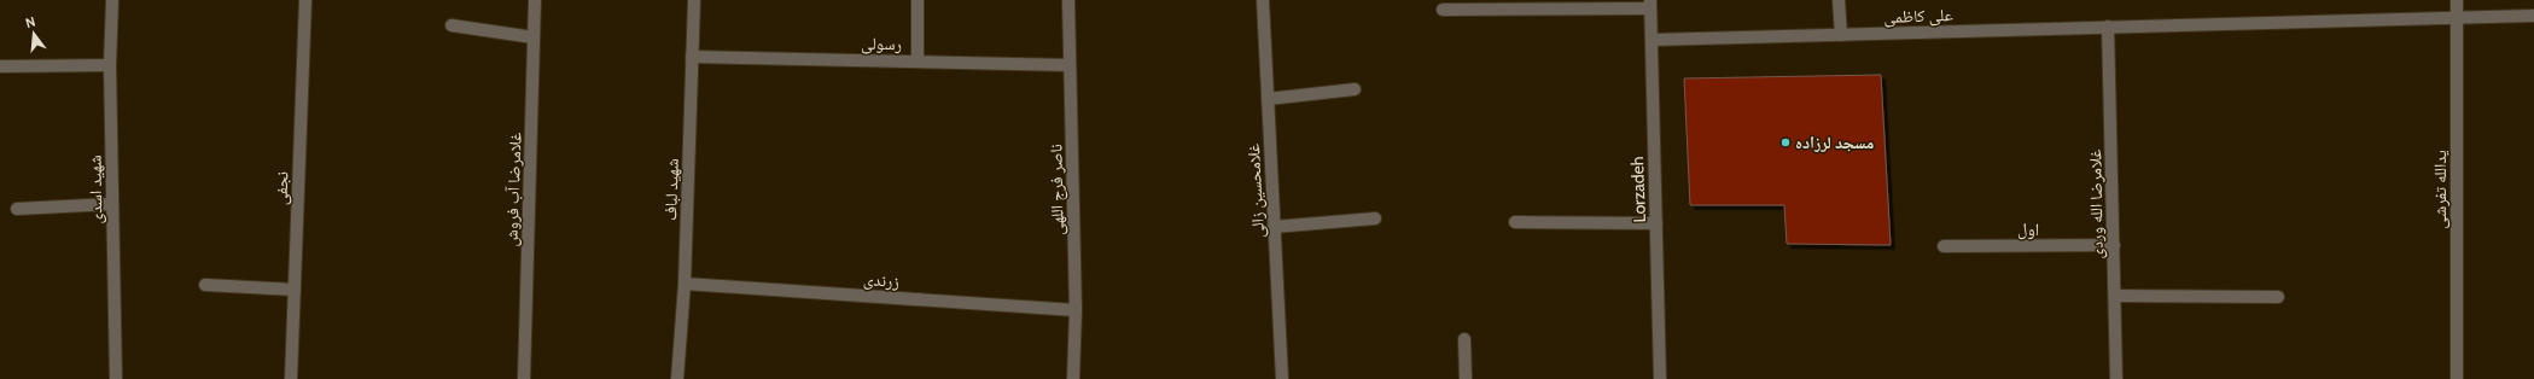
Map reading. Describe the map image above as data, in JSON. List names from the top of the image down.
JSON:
{
  "streets": {
    "street": [
      "علی کاظمی",
      "رسولی",
      "نجفی",
      "شهید اسدی",
      "غلامرضا آب فروش",
      "شهید لباف",
      "ناصر فرج اللهی",
      "Lorzadeh",
      "یدالله تفرشی",
      "غلامحسین زالی",
      "غلامرضا الله وردی",
      "اول",
      "زرندی"
    ]
  },
  "crossings": [
    ["علی کاظمی", "Lorzadeh"],
    ["علی کاظمی", "یدالله تفرشی"],
    ["علی کاظمی", "غلامرضا الله وردی"],
    ["رسولی", "شهید لباف"],
    ["رسولی", "ناصر فرج اللهی"],
    ["شهید لباف", "زرندی"],
    ["ناصر فرج اللهی", "زرندی"],
    ["غلامرضا الله وردی", "اول"]
  ],
  "places": ["مسجد لرزاده"],
  "north": "top"
}
